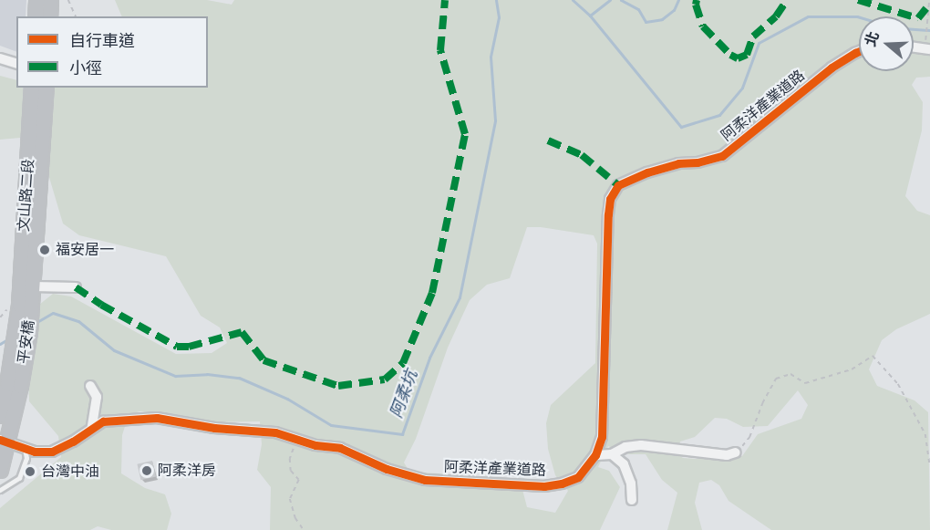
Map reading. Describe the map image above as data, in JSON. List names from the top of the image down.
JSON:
{
  "streets": {
    "main road": ["文山路二段", "平安橋"],
    "street": ["阿柔洋產業道路"]
  },
  "crossings": [
    ["文山路二段", "平安橋"]
  ],
  "water": ["阿柔坑"],
  "places": ["福安居一", "阿柔洋房", "台灣中油"],
  "legend": ["自行車道", "小徑"],
  "north": "left"
}
